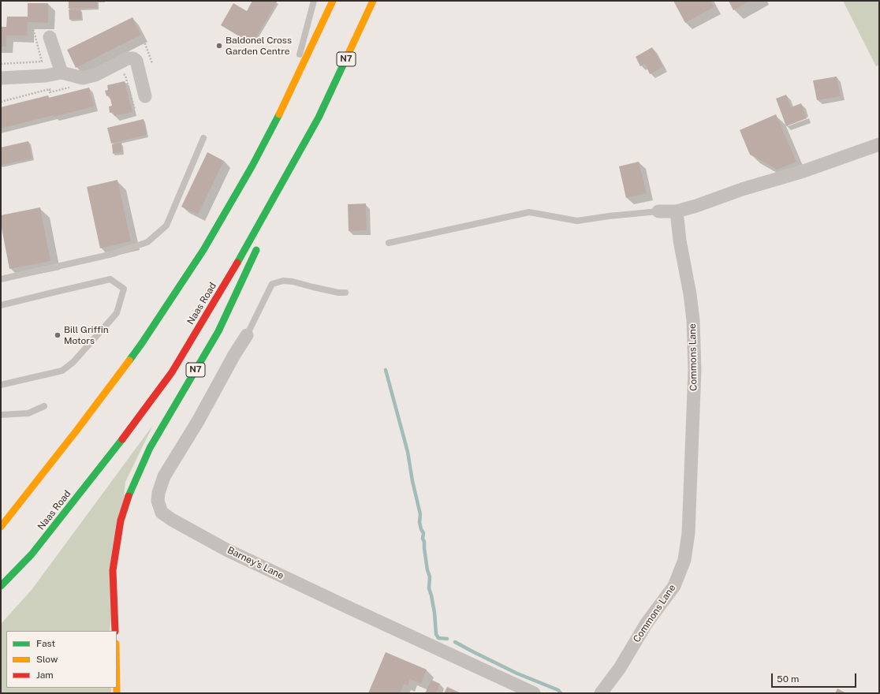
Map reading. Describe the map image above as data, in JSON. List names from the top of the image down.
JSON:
{
  "streets": {
    "highway": ["N7", "Naas Road"],
    "street": ["Commons Lane", "Barney's Lane"]
  },
  "crossings": [
    ["N7", "Naas Road"]
  ],
  "places": ["Baldonel Cross Garden Centre", "Bill Griffin Motors"],
  "legend": ["Fast", "Slow", "Jam"],
  "scale_bar": "50 m"
}
